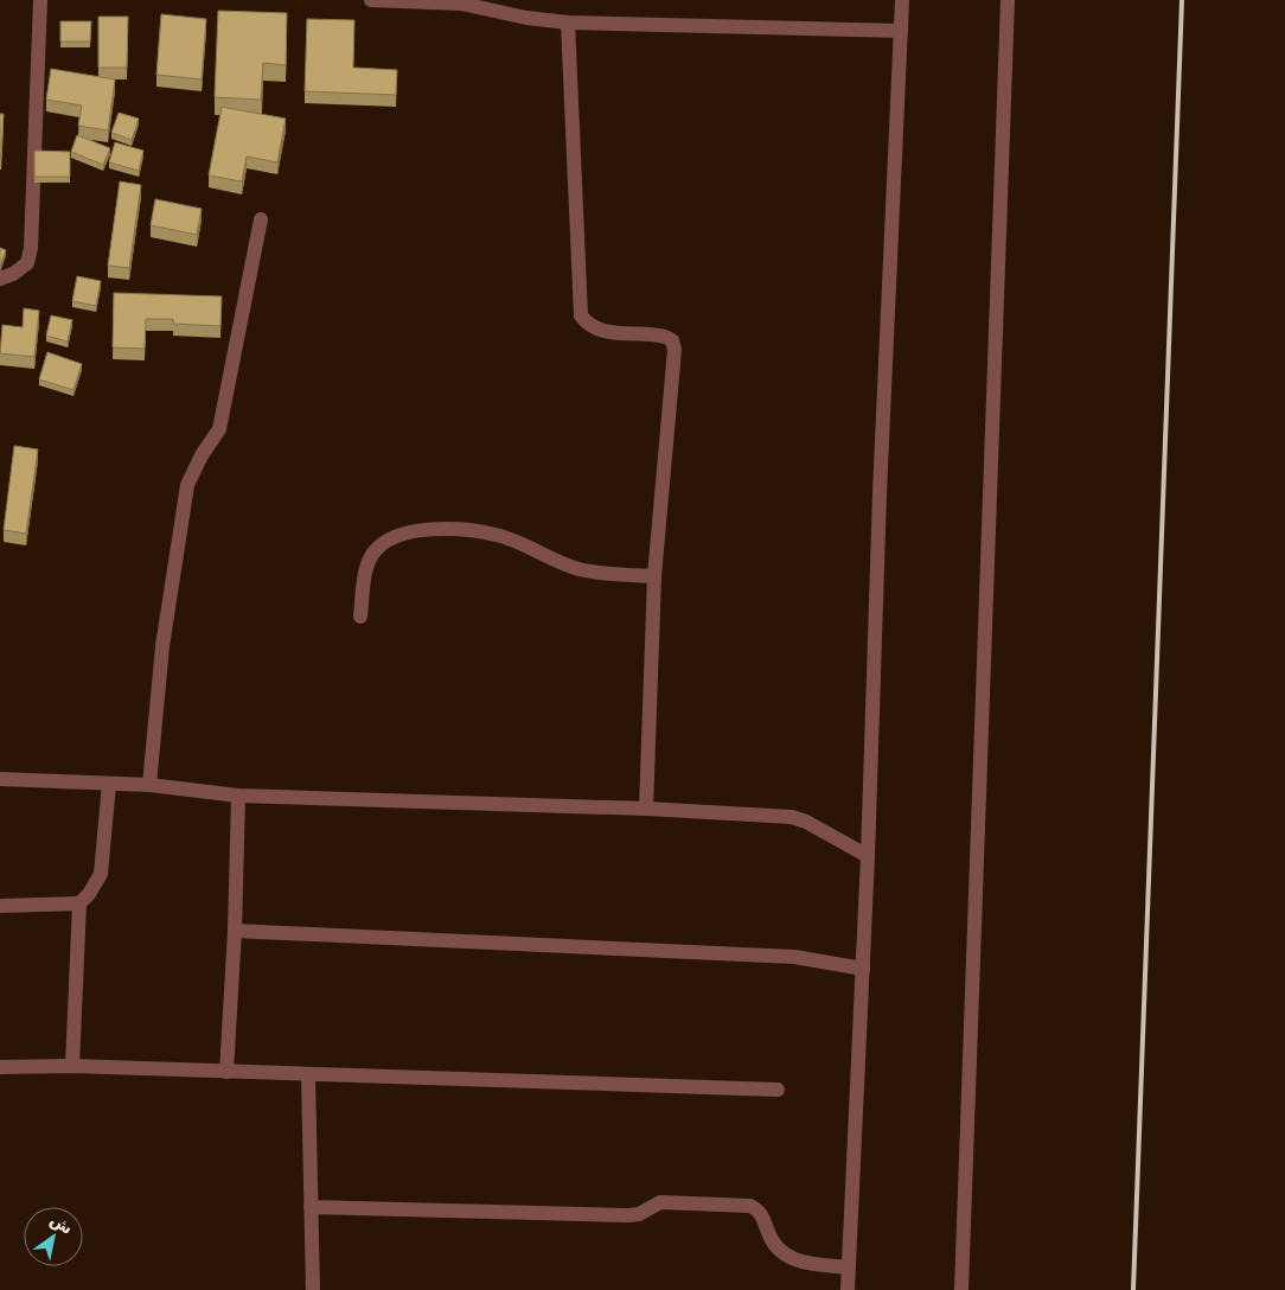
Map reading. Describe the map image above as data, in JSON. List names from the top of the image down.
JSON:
{
  "north": "top right"
}
